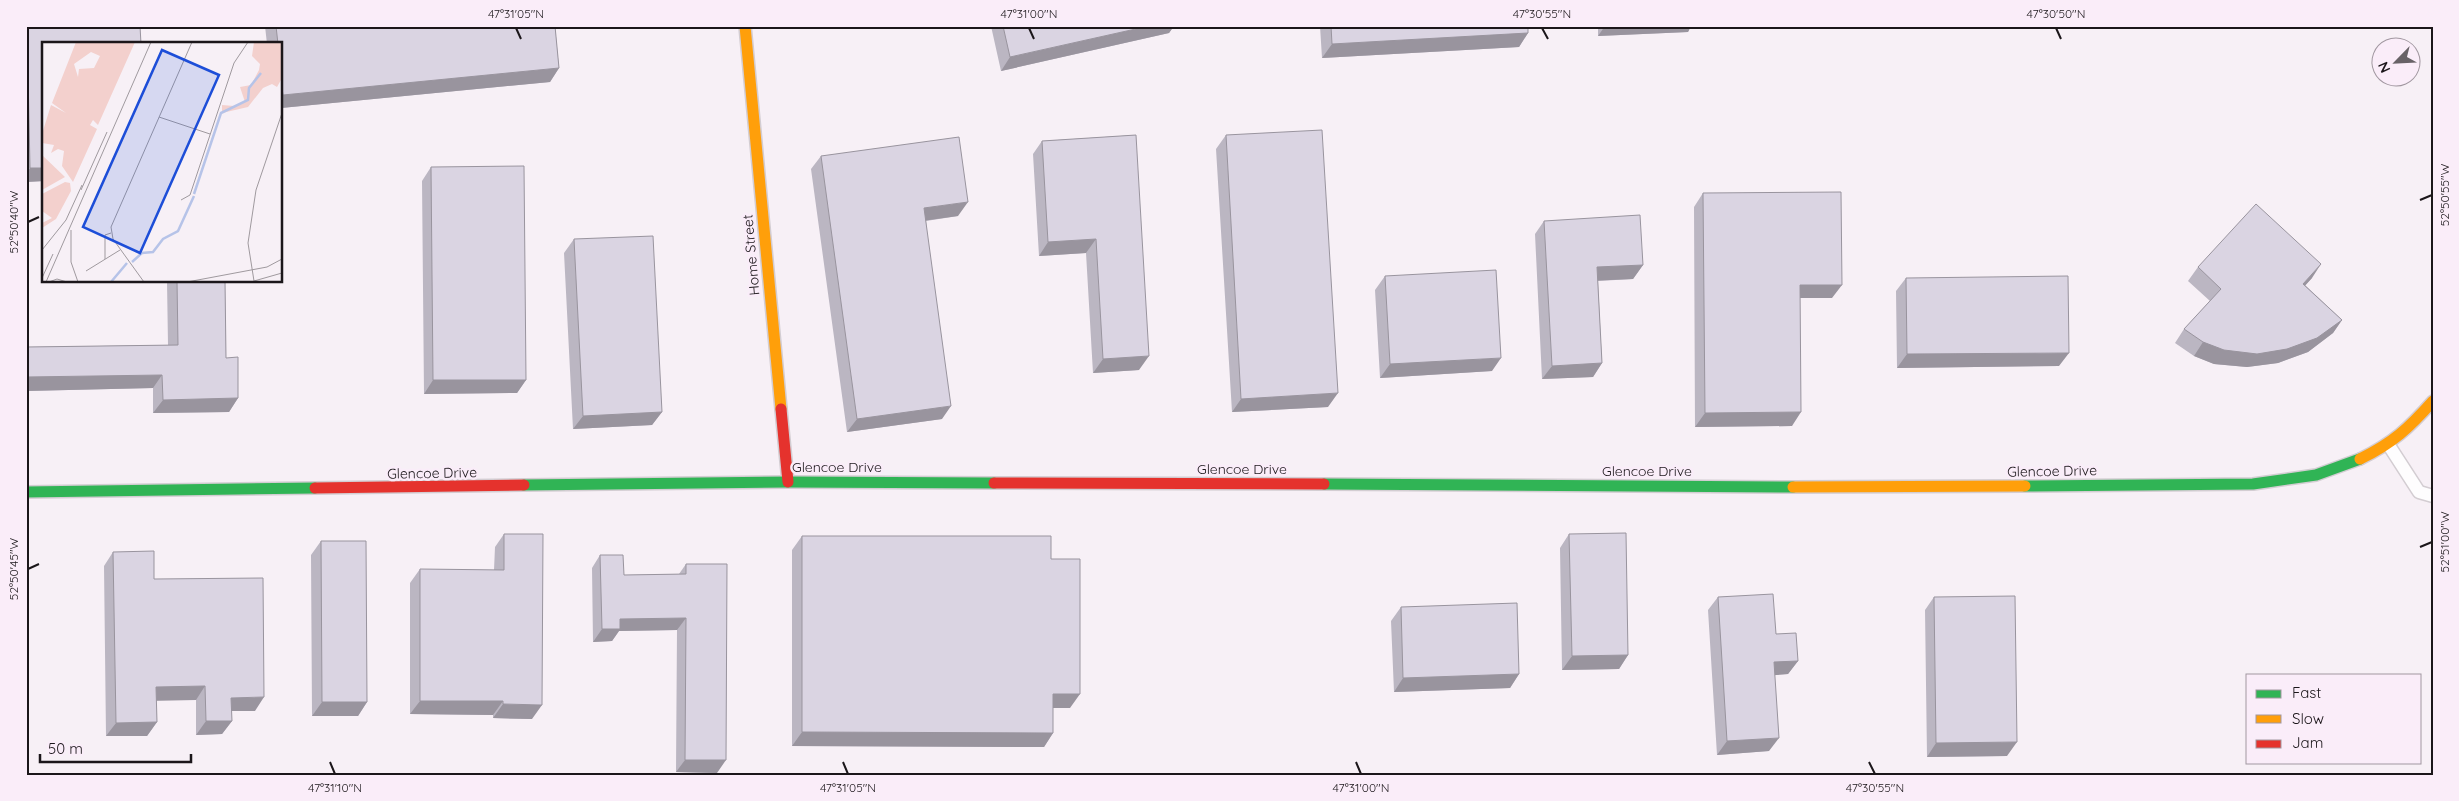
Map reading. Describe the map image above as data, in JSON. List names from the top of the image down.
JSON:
{
  "streets": {
    "street": ["Home Street", "Glencoe Drive"]
  },
  "crossings": [
    ["Home Street", "Glencoe Drive"]
  ],
  "legend": ["Fast", "Slow", "Jam"],
  "scale_bar": "50 m",
  "north": "bottom left",
  "coordinates": [
    "47°31'05\"N",
    "47°31'00\"N",
    "47°30'55\"N",
    "47°30'50\"N",
    "52°50'55\"W",
    "52°50'40\"W",
    "52°51'00\"W",
    "52°50'45\"W",
    "47°31'10\"N"
  ]
}
